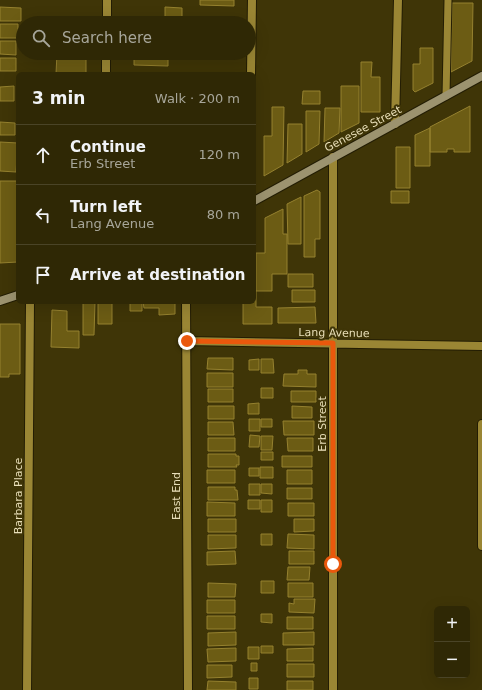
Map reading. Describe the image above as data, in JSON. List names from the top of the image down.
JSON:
{
  "streets": {
    "main road": ["Genesee Street"],
    "street": [
      "Lang Avenue",
      "Erb Street",
      "Barbara Place",
      "East End"
    ]
  },
  "crossings": [
    ["Genesee Street", "Erb Street"],
    ["Lang Avenue", "Erb Street"],
    ["Lang Avenue", "East End"]
  ],
  "page": {
    "search": "Search here",
    "heading": ["3 min", "Walk · 200 m"],
    "list": [
      ["Continue", "Erb Street", "120 m"],
      ["Turn left", "Lang Avenue", "80 m"],
      "Arrive at destination"
    ],
    "map_buttons": ["+", "−"]
  }
}
